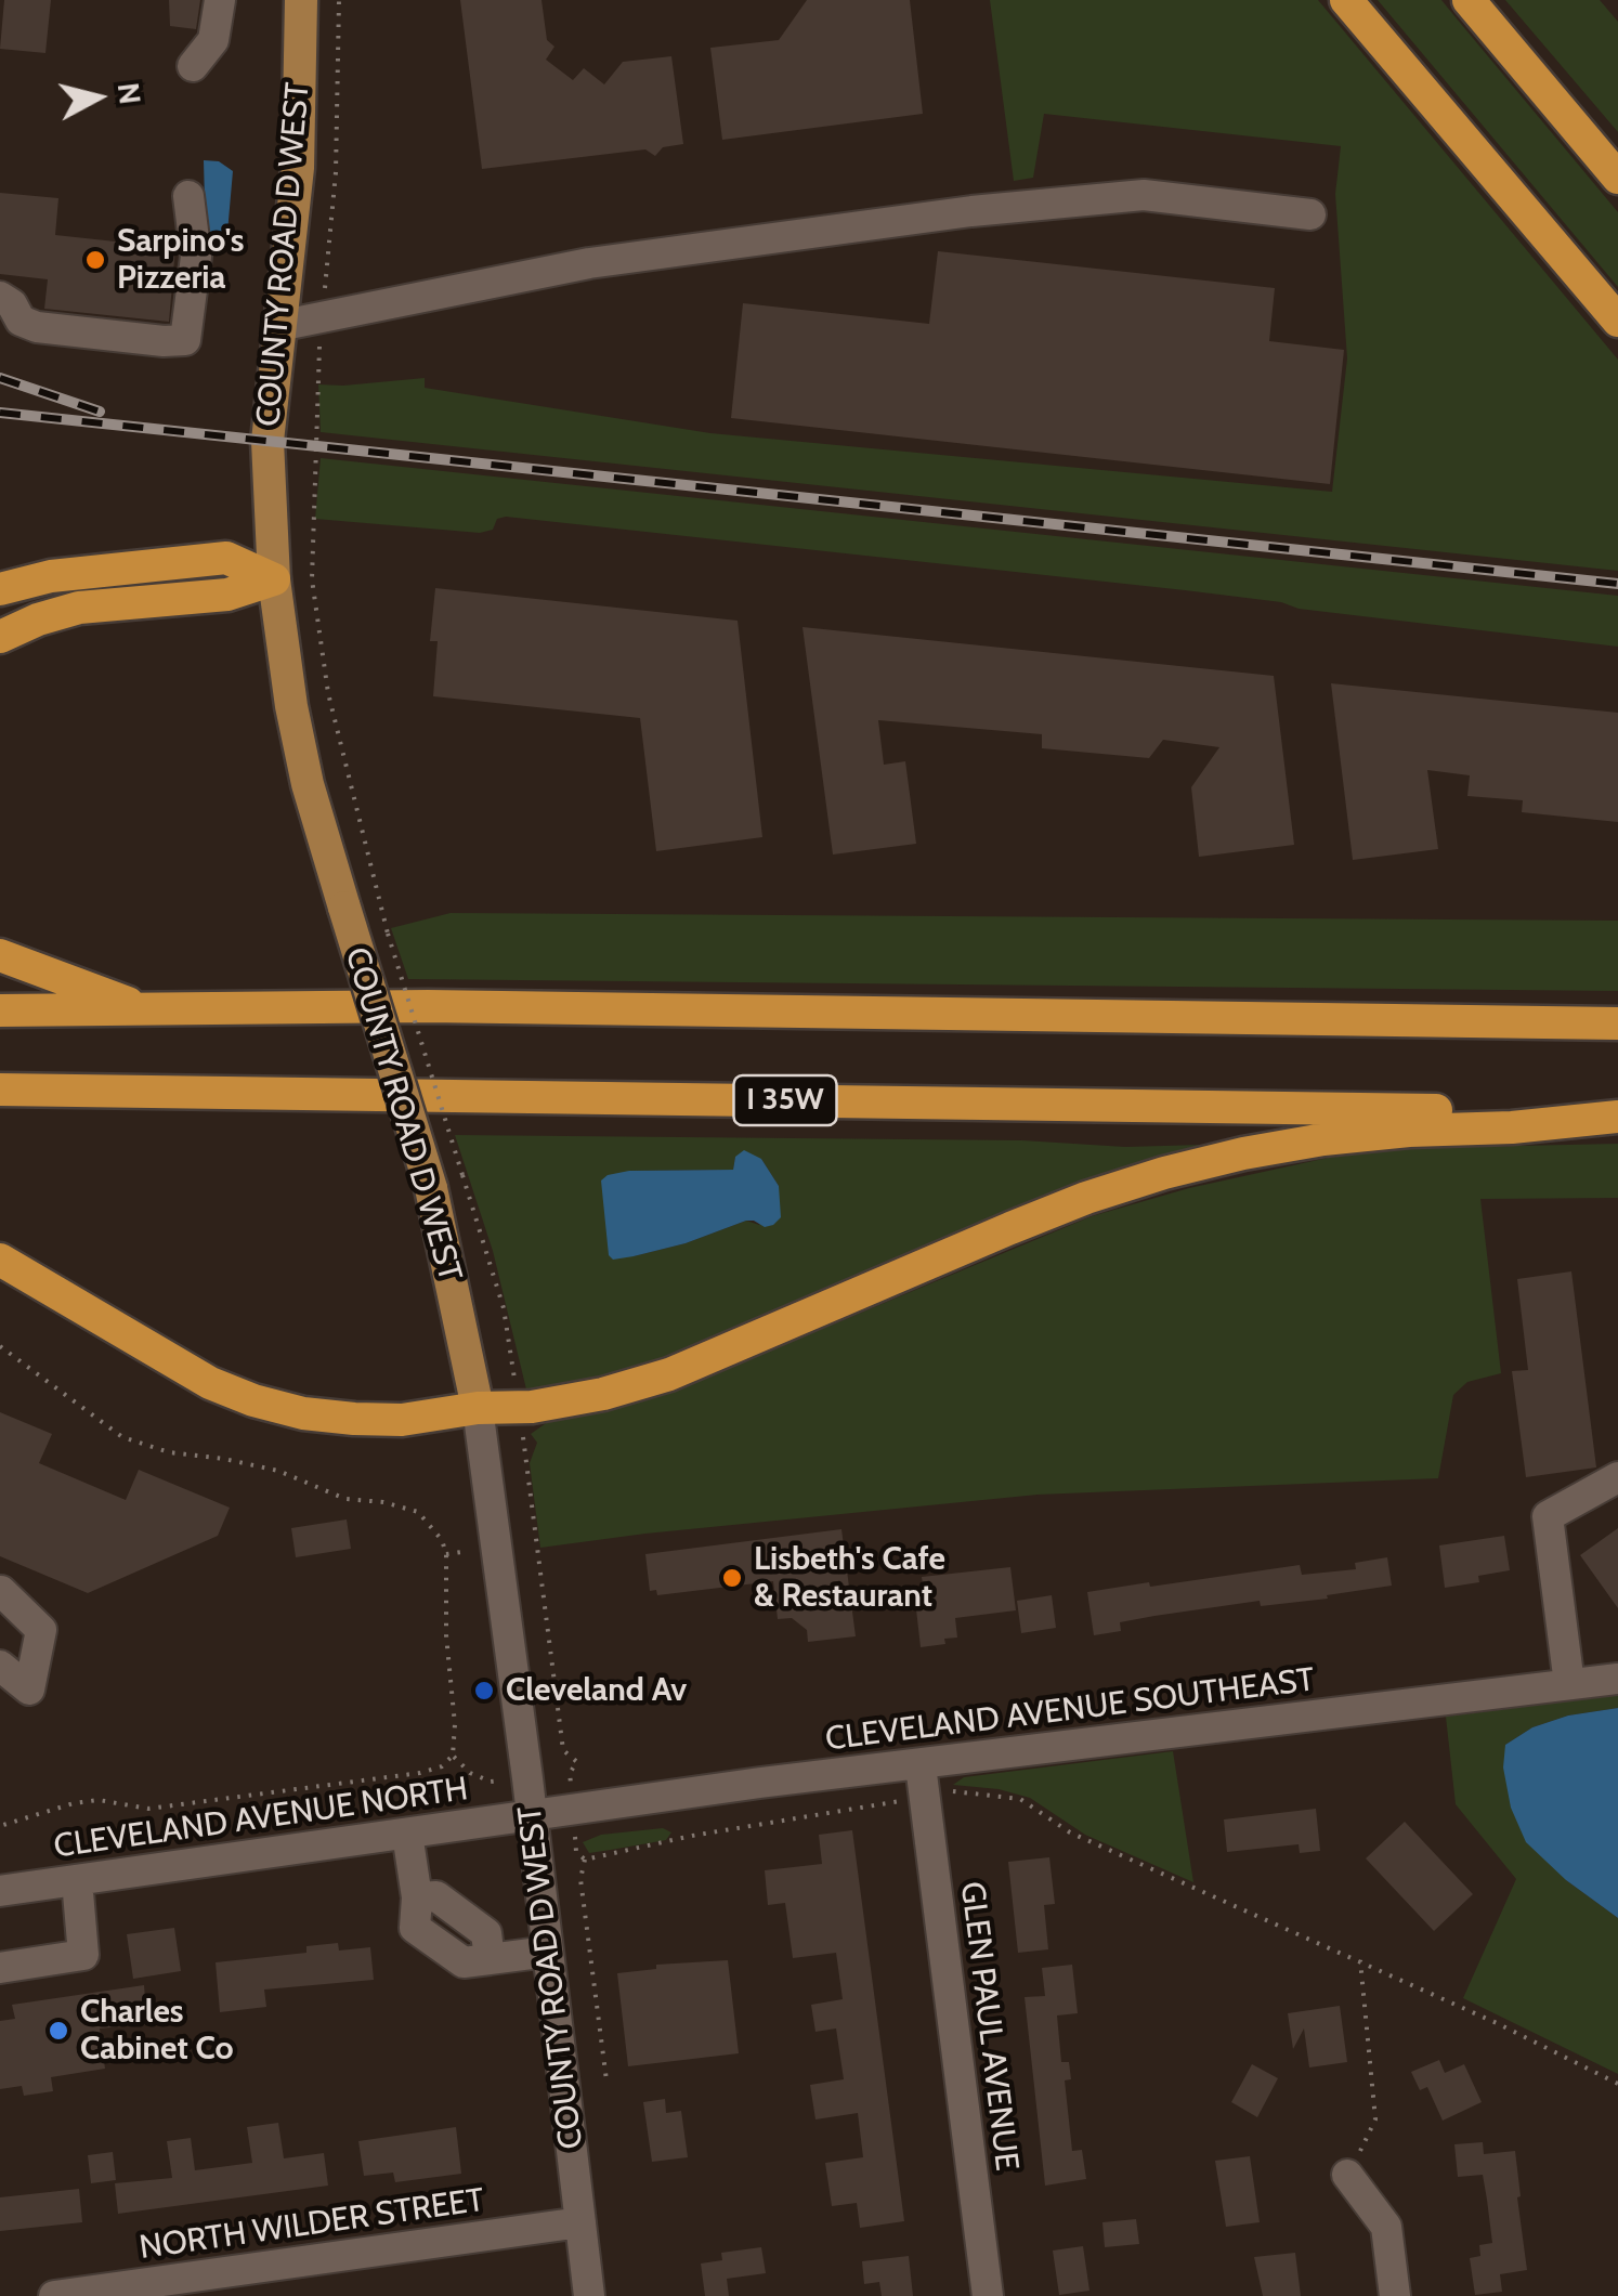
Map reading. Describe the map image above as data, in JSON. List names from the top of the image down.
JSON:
{
  "streets": {
    "highway": ["I 35W"],
    "main road": ["COUNTY ROAD D WEST"],
    "street": [
      "CLEVELAND AVENUE SOUTHEAST",
      "CLEVELAND AVENUE NORTH",
      "GLEN PAUL AVENUE",
      "NORTH WILDER STREET"
    ]
  },
  "crossings": [
    ["COUNTY ROAD D WEST", "CLEVELAND AVENUE SOUTHEAST"],
    ["COUNTY ROAD D WEST", "CLEVELAND AVENUE NORTH"],
    ["COUNTY ROAD D WEST", "NORTH WILDER STREET"],
    ["CLEVELAND AVENUE SOUTHEAST", "CLEVELAND AVENUE NORTH"],
    ["CLEVELAND AVENUE SOUTHEAST", "GLEN PAUL AVENUE"]
  ],
  "places": [
    "Sarpino's Pizzeria",
    "Lisbeth's Cafe & Restaurant",
    "Cleveland Av",
    "Charles Cabinet Co"
  ],
  "north": "right"
}
